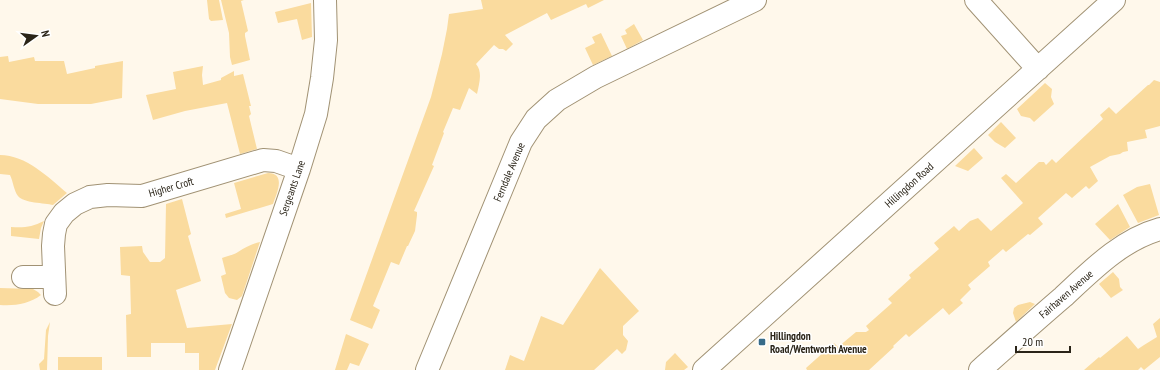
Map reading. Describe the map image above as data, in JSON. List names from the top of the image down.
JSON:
{
  "streets": {
    "street": [
      "Ferndale Avenue",
      "Hillingdon Road",
      "Higher Croft",
      "Sergeants Lane",
      "Fairhaven Avenue"
    ]
  },
  "crossings": [
    ["Higher Croft", "Sergeants Lane"]
  ],
  "places": {
    "transit": ["Hillingdon Road/Wentworth Avenue"]
  },
  "scale_bar": "20 m",
  "north": "right"
}
